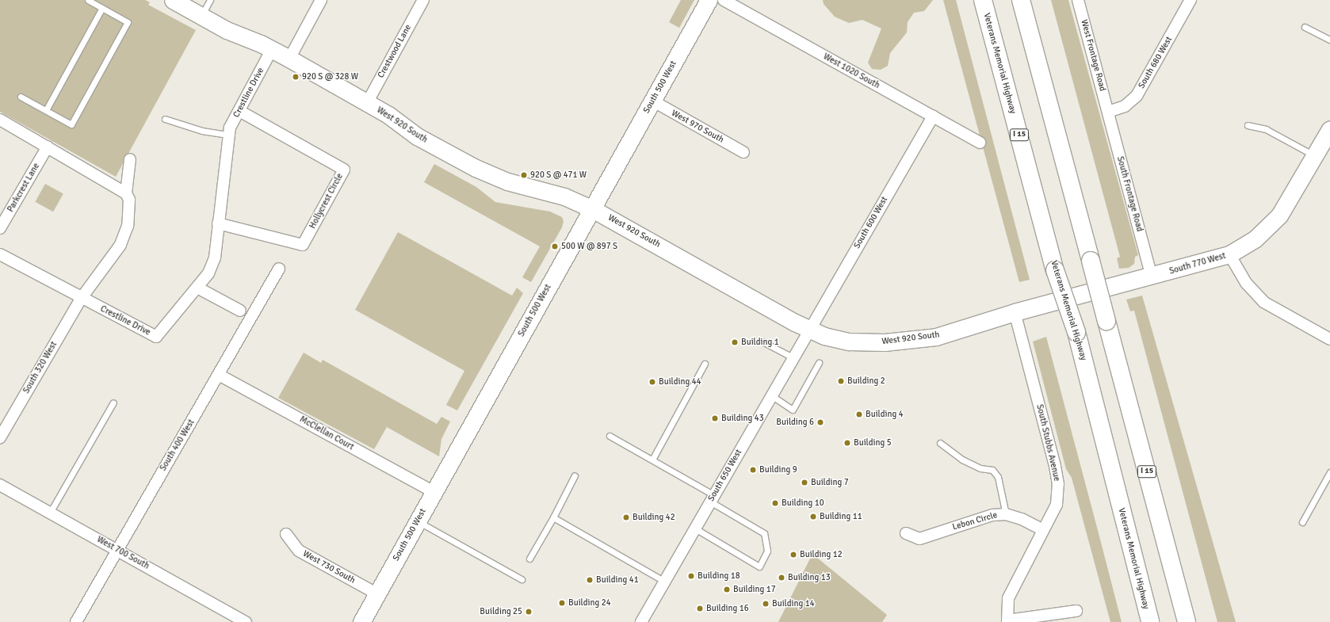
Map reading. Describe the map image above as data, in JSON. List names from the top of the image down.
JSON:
{
  "streets": {
    "highway": ["Veterans Memorial Highway", "I 15"],
    "street": [
      "Crestwood Lane",
      "West Frontage Road",
      "South 680 West",
      "West 1020 South",
      "South 500 West",
      "Crestline Drive",
      "West 920 South",
      "West 970 South",
      "Parkcrest Lane",
      "South Frontage Road",
      "Hollycrest Circle",
      "South 600 West",
      "South 770 West",
      "South 320 West",
      "McClellan Court",
      "South Stubbs Avenue",
      "South 400 West",
      "South 650 West",
      "Lebon Circle",
      "West 700 South",
      "West 730 South"
    ]
  },
  "crossings": [
    ["Crestwood Lane", "West 920 South"],
    ["West Frontage Road", "South 680 West"],
    ["West Frontage Road", "South Frontage Road"],
    ["South 680 West", "South Frontage Road"],
    ["West 1020 South", "South 600 West"],
    ["South 500 West", "West 920 South"],
    ["South 500 West", "West 970 South"],
    ["South 500 West", "McClellan Court"],
    ["South 500 West", "West 730 South"],
    ["Crestline Drive", "West 920 South"],
    ["Crestline Drive", "Hollycrest Circle"],
    ["Crestline Drive", "South 320 West"],
    ["West 920 South", "South 600 West"],
    ["West 920 South", "South 770 West"],
    ["West 920 South", "South Stubbs Avenue"],
    ["West 920 South", "South 650 West"],
    ["South Frontage Road", "South 770 West"],
    ["South 600 West", "South 650 West"],
    ["McClellan Court", "South 400 West"],
    ["South Stubbs Avenue", "Lebon Circle"],
    ["South 400 West", "West 700 South"]
  ],
  "places": [
    "920 S @ 328 W",
    "920 S @ 471 W",
    "500 W @ 897 S",
    "Building 1",
    "Building 2",
    "Building 44",
    "Building 4",
    "Building 43",
    "Building 6",
    "Building 5",
    "Building 9",
    "Building 7",
    "Building 10",
    "Building 11",
    "Building 42",
    "Building 12",
    "Building 18",
    "Building 13",
    "Building 41",
    "Building 17",
    "Building 24",
    "Building 14",
    "Building 16",
    "Building 25"
  ]
}
